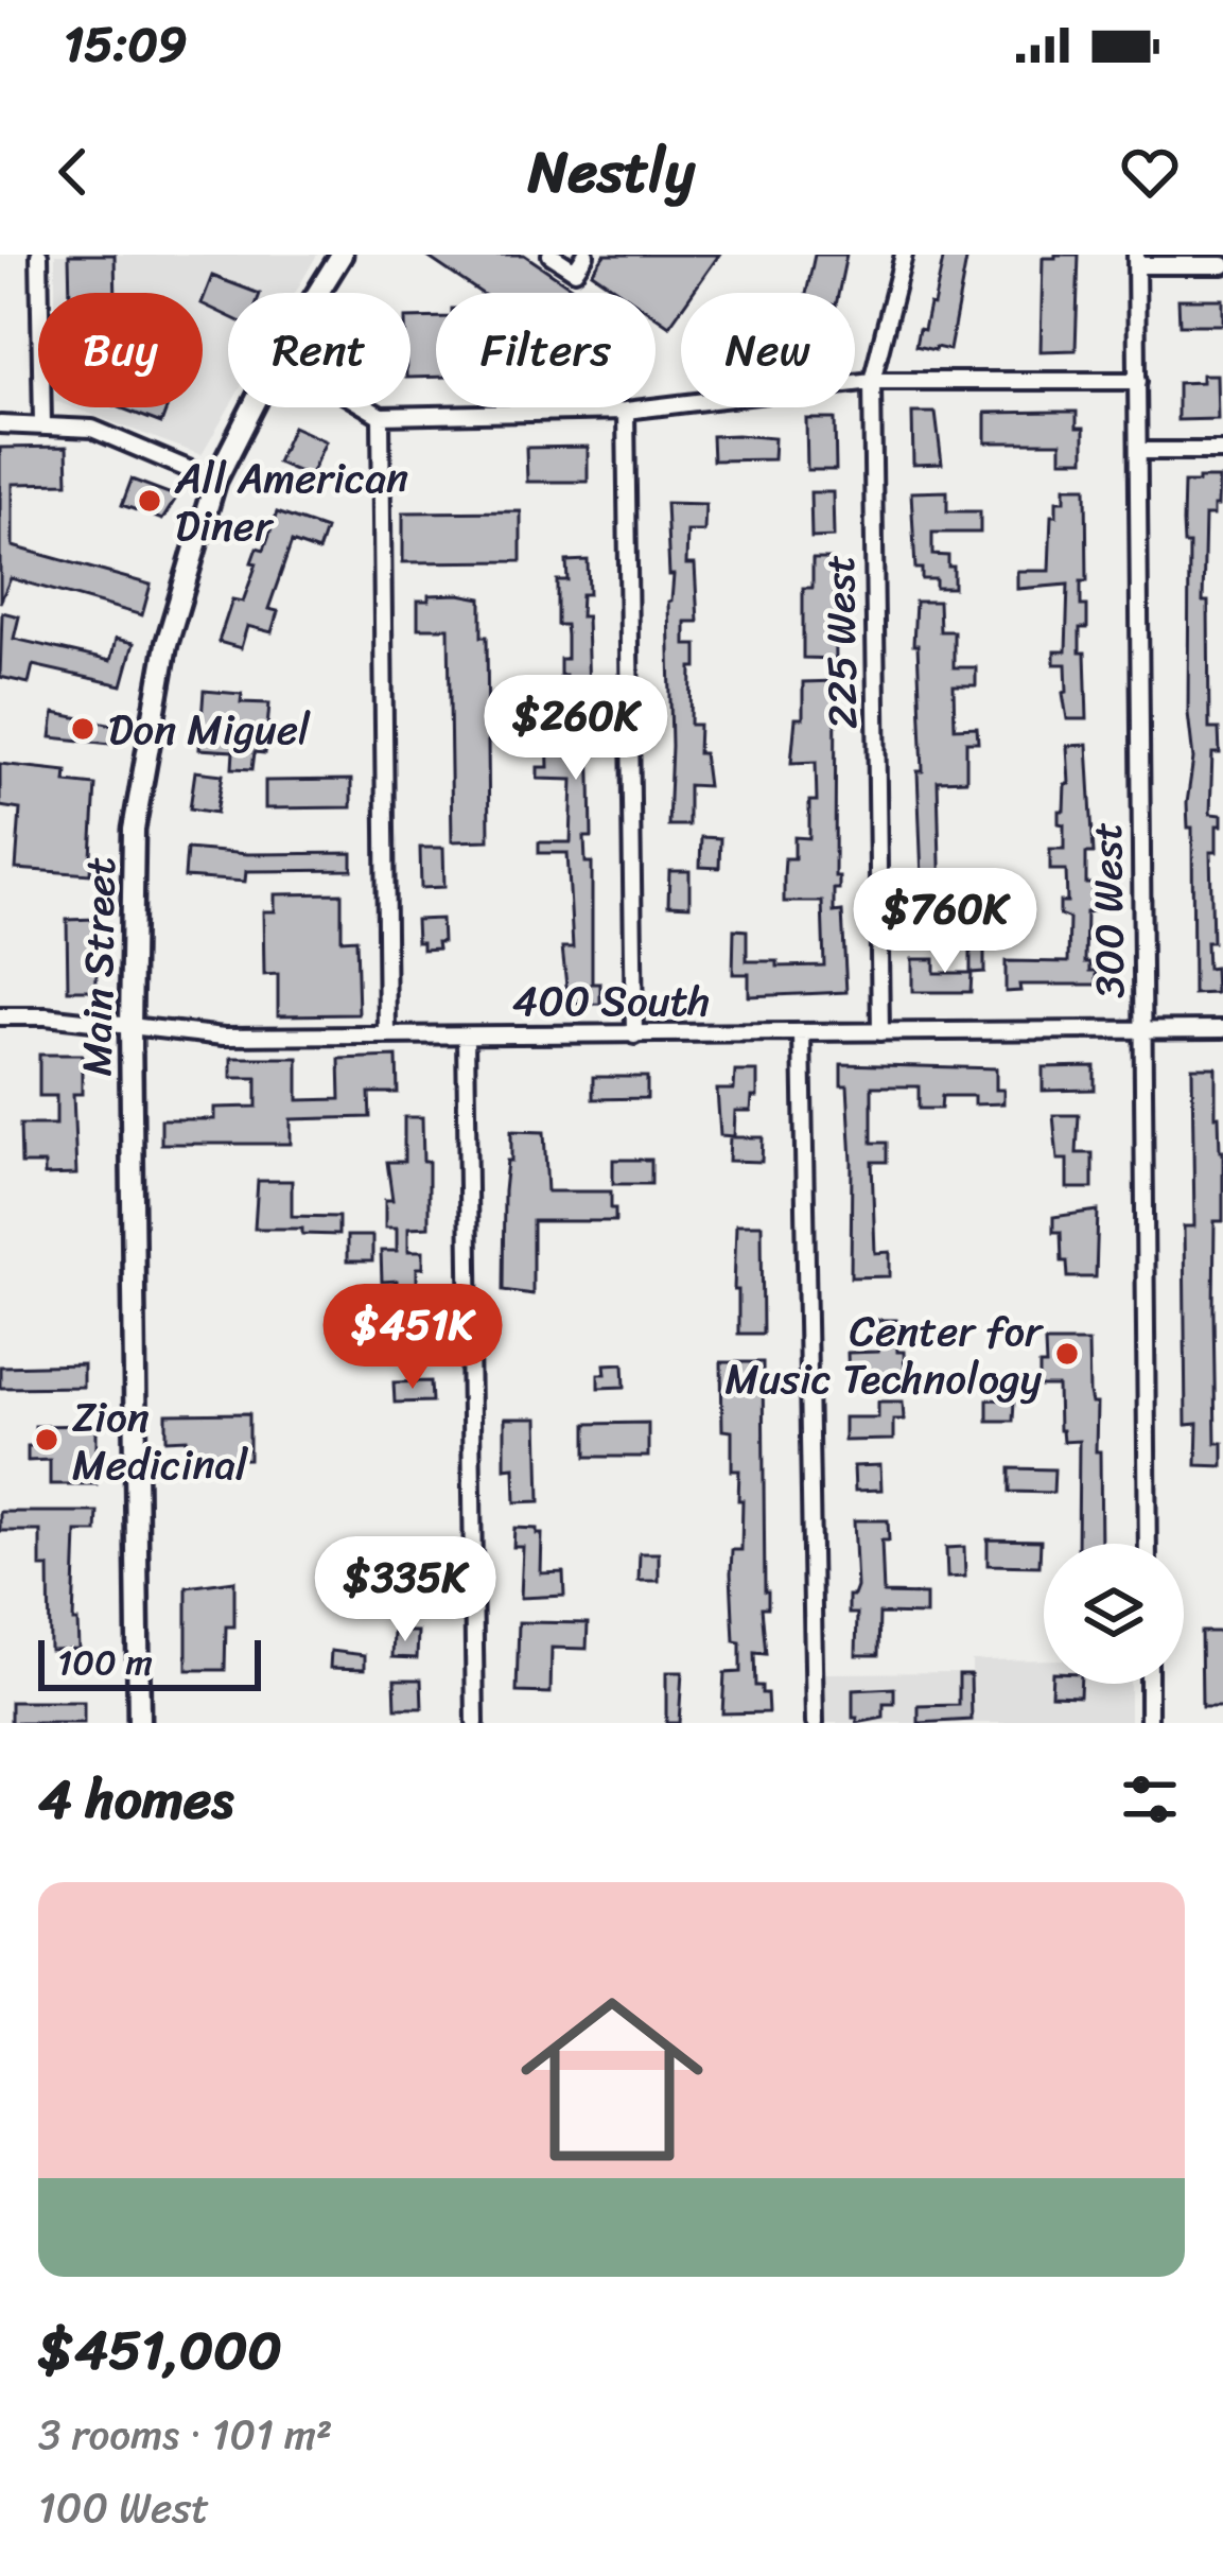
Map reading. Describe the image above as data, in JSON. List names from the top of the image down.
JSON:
{
  "streets": {
    "main road": ["Main Street"],
    "street": ["225 West", "300 West", "400 South"]
  },
  "crossings": [
    ["225 West", "400 South"],
    ["300 West", "400 South"],
    ["Main Street", "400 South"]
  ],
  "places": [
    "All American Diner",
    "Don Miguel",
    "Center for Music Technology",
    "Zion Medicinal"
  ],
  "scale_bar": "100 m",
  "page": {
    "status": "15:09",
    "header": "Nestly",
    "chip": [
      "Buy",
      "Rent",
      "Filters",
      "New"
    ],
    "price": [
      "$260K",
      "$760K",
      "$451K",
      "$335K"
    ],
    "scale": "100 m",
    "heading": "4 homes",
    "list": [
      {
        "name": "$451,000",
        "note": "3 rooms · 101 m² · 100 West"
      }
    ]
  }
}
